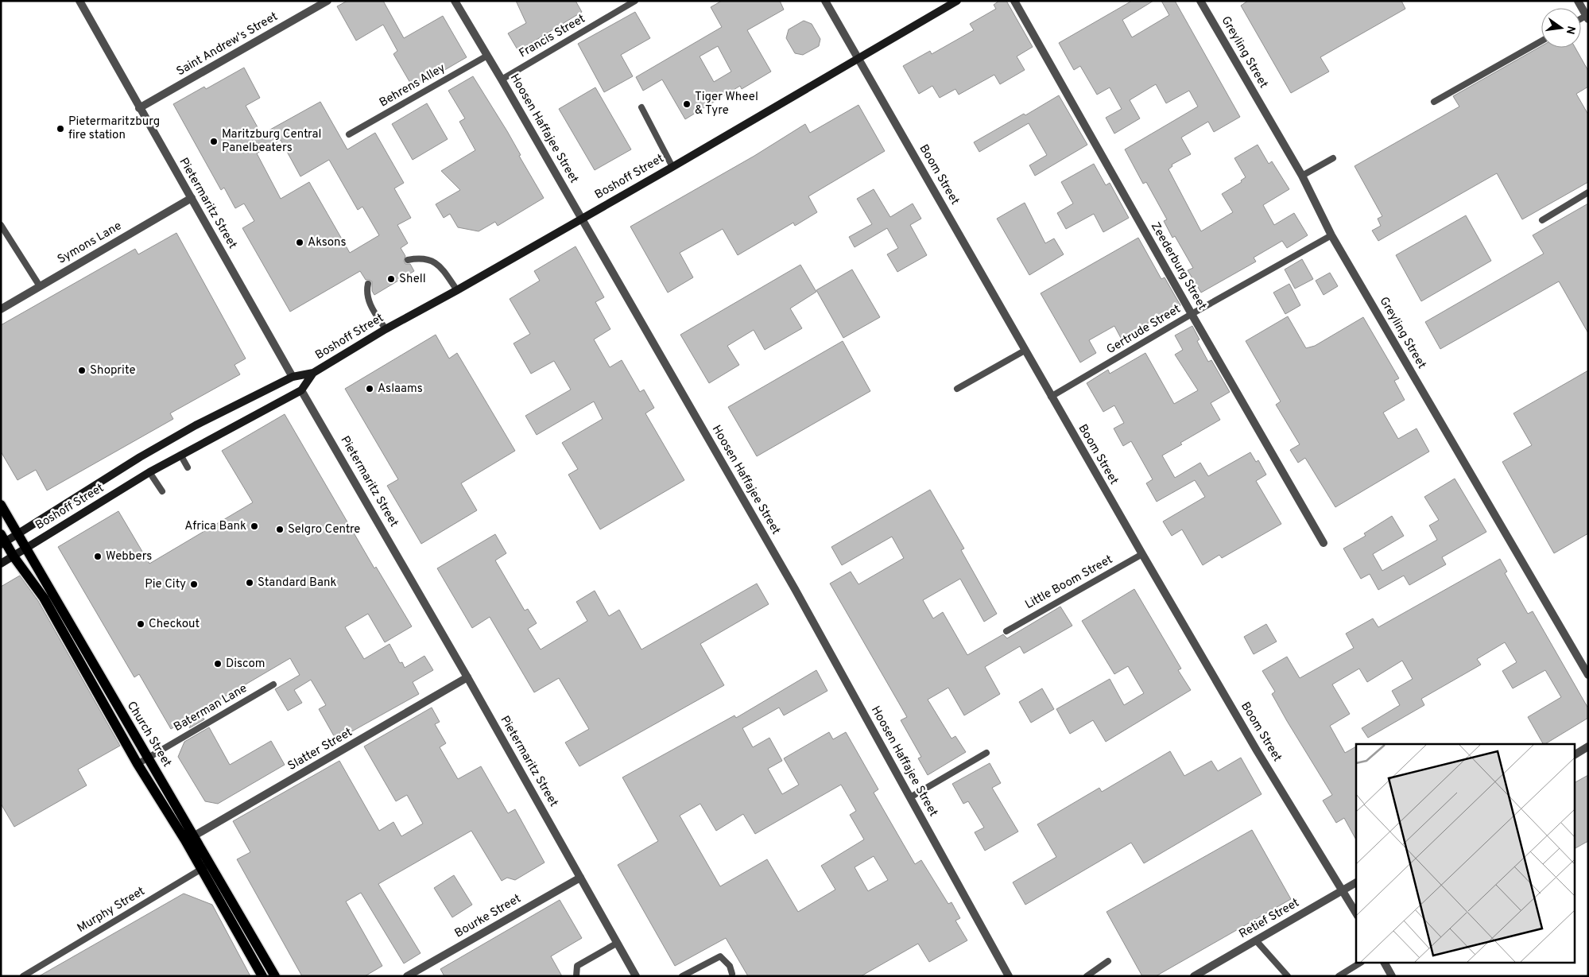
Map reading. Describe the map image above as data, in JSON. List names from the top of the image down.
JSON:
{
  "streets": {
    "main road": ["Boshoff Street", "Pietermaritz Street", "Church Street"],
    "street": [
      "Saint Andrew's Street",
      "Greyling Street",
      "Hoosen Haffajee Street",
      "Boom Street",
      "Symons Lane",
      "Zeederburg Street",
      "Slatter Street",
      "Bourke Street",
      "Retief Street"
    ],
    "lane": [
      "Francis Street",
      "Behrens Alley",
      "Gertrude Street",
      "Little Boom Street",
      "Baterman Lane",
      "Murphy Street"
    ]
  },
  "crossings": [
    ["Francis Street", "Hoosen Haffajee Street"],
    ["Saint Andrew's Street", "Pietermaritz Street"],
    ["Greyling Street", "Gertrude Street"],
    ["Behrens Alley", "Hoosen Haffajee Street"],
    ["Hoosen Haffajee Street", "Boshoff Street"],
    ["Boom Street", "Boshoff Street"],
    ["Boom Street", "Gertrude Street"],
    ["Boom Street", "Little Boom Street"],
    ["Boom Street", "Retief Street"],
    ["Boshoff Street", "Pietermaritz Street"],
    ["Boshoff Street", "Church Street"],
    ["Pietermaritz Street", "Symons Lane"],
    ["Pietermaritz Street", "Slatter Street"],
    ["Pietermaritz Street", "Bourke Street"],
    ["Zeederburg Street", "Gertrude Street"],
    ["Baterman Lane", "Church Street"],
    ["Church Street", "Slatter Street"],
    ["Church Street", "Murphy Street"]
  ],
  "places": [
    "Tiger Wheel & Tyre",
    "Pietermaritzburg fire station",
    "Maritzburg Central Panelbeaters",
    "Aksons",
    "Shell",
    "Shoprite",
    "Aslaams",
    "Africa Bank",
    "Selgro Centre",
    "Webbers",
    "Standard Bank",
    "Pie City",
    "Checkout",
    "Discom"
  ],
  "north": "right"
}
